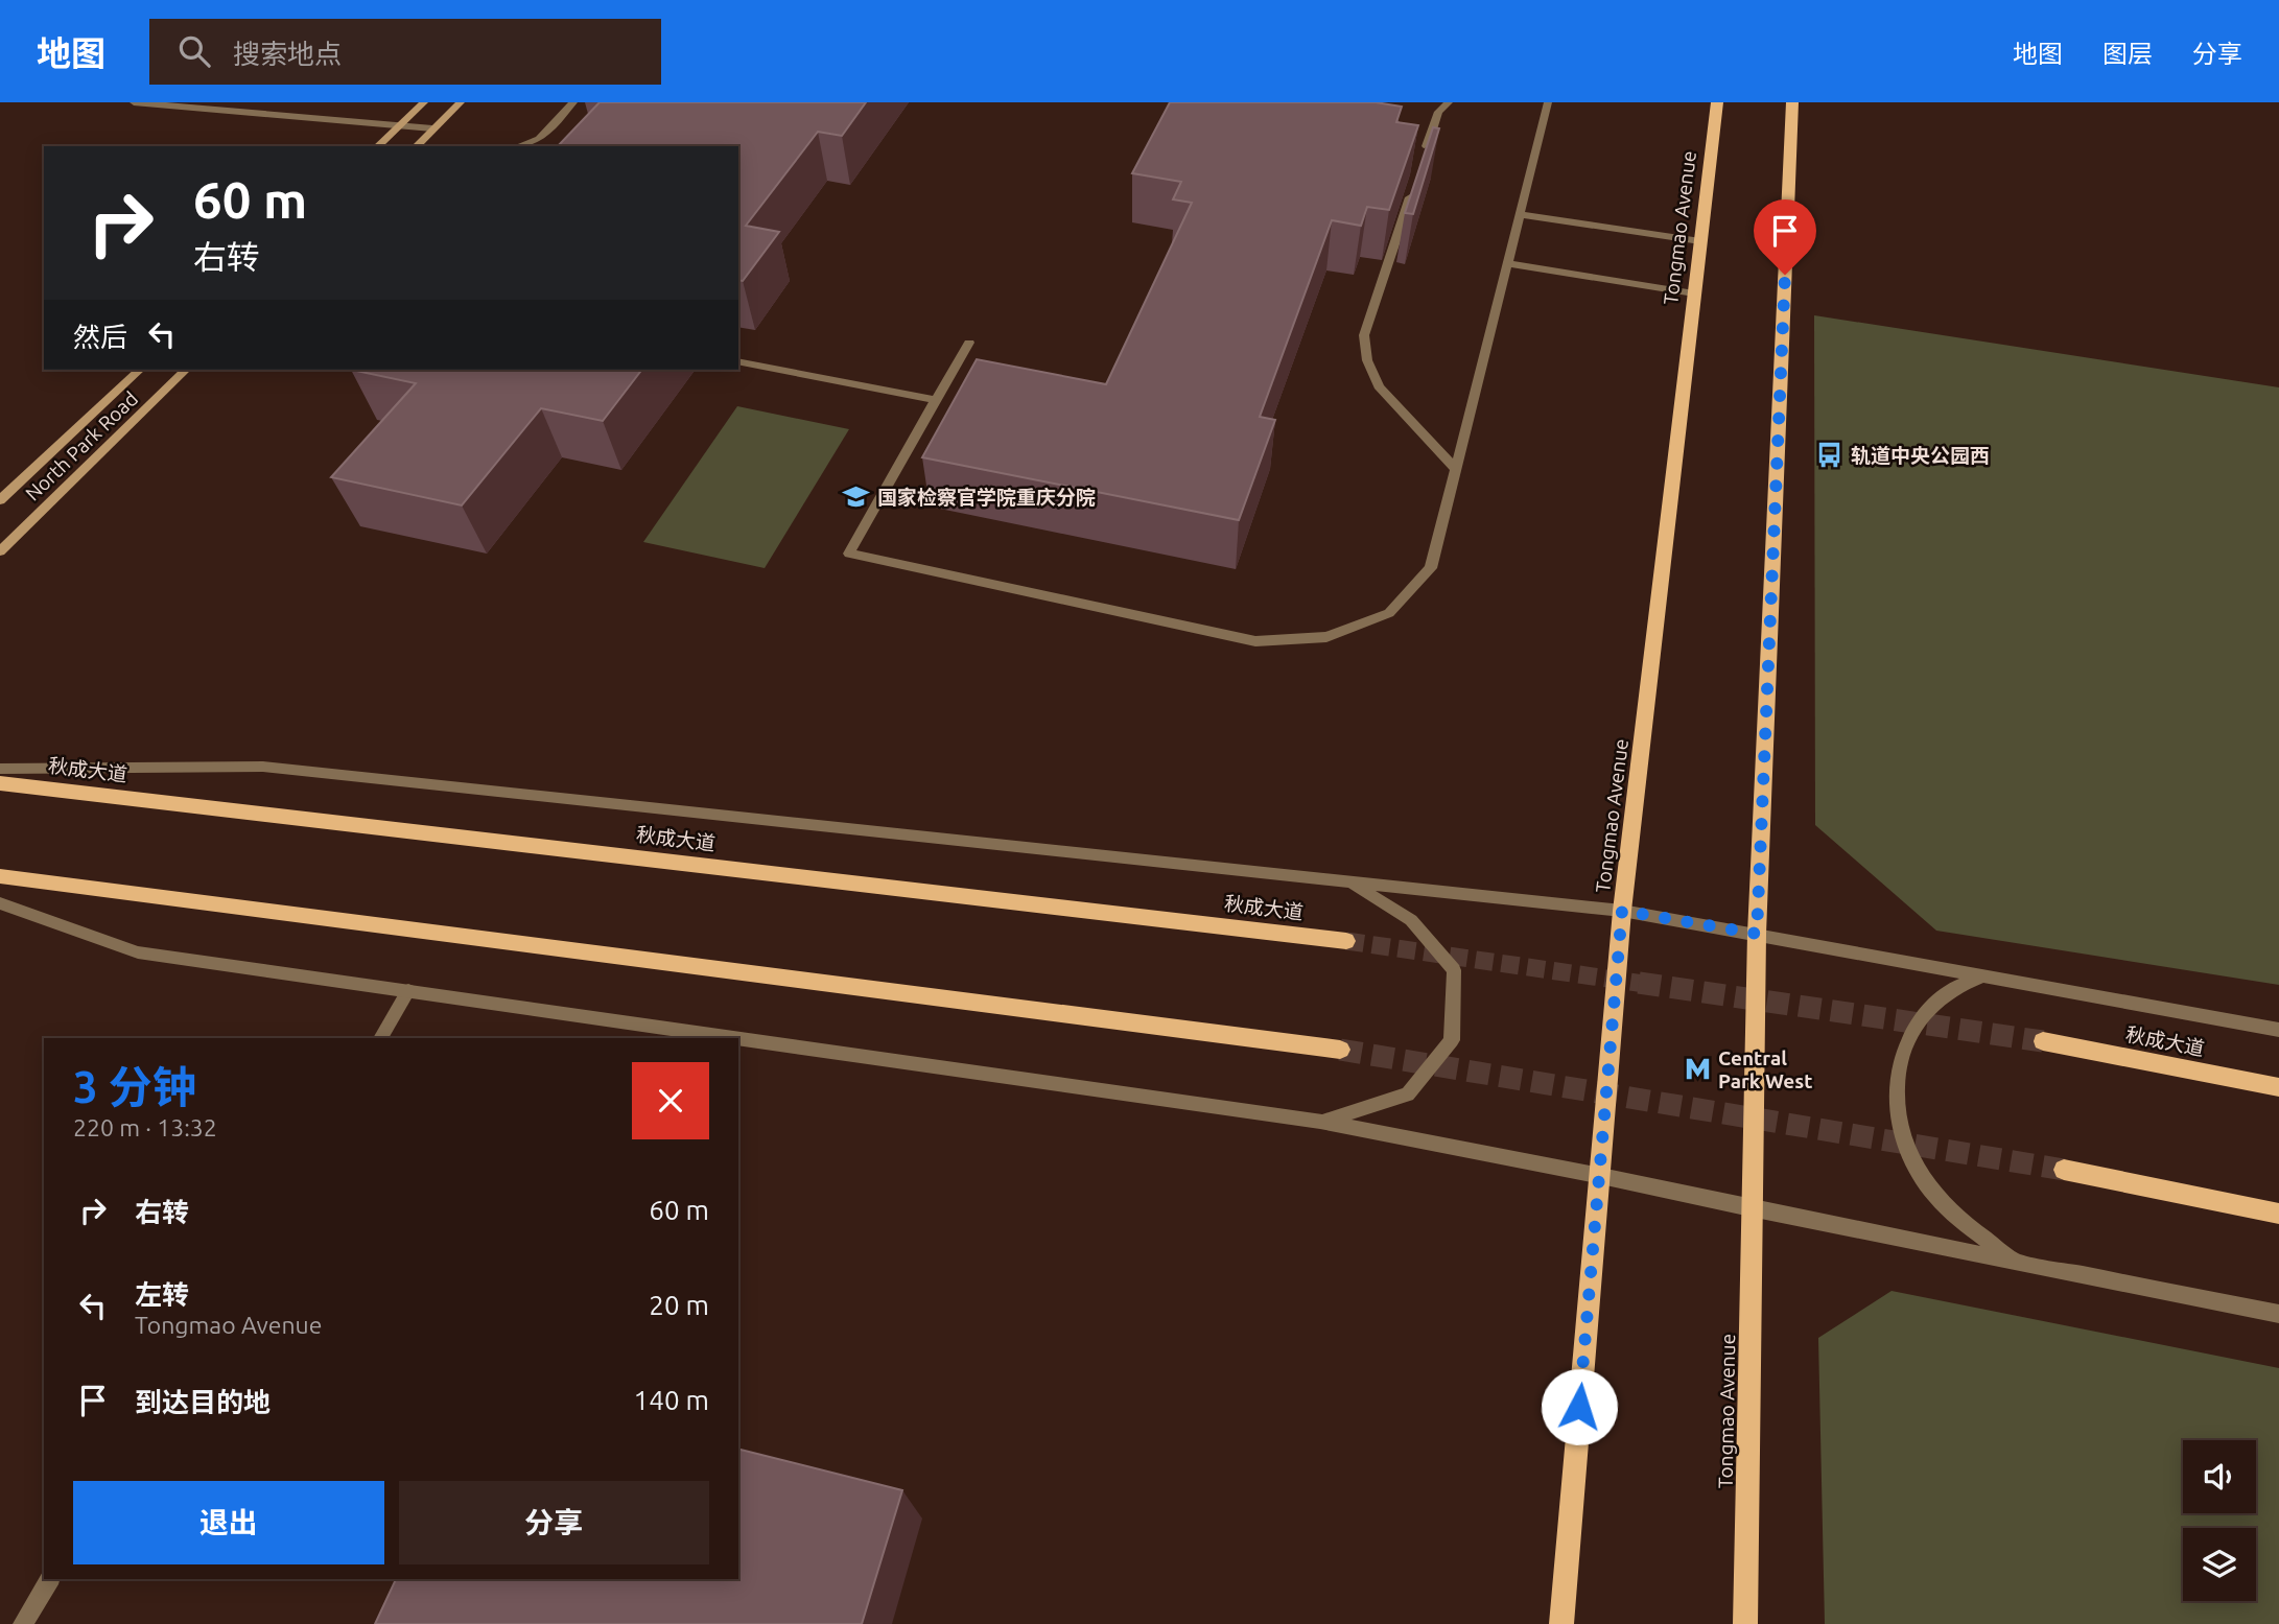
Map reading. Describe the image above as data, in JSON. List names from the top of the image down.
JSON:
{
  "streets": {
    "main road": ["Tongmao Avenue", "North Park Road", "秋成大道"]
  },
  "places": {
    "bus stop": ["轨道中央公园西"],
    "school or university": ["国家检察官学院重庆分院"],
    "metro station": ["Central Park West"]
  },
  "page": {
    "header": "地图",
    "search": "搜索地点",
    "nav": ["地图", "图层", "分享"],
    "turn": ["60 m", "右转"],
    "then": "然后",
    "heading": ["3 分钟", "220 m · 13:32"],
    "list": [
      {
        "name": "右转",
        "value": "60 m"
      },
      {
        "name": "左转",
        "note": "Tongmao Avenue",
        "value": "20 m"
      },
      {
        "name": "到达目的地",
        "value": "140 m"
      }
    ],
    "buttons": ["退出", "分享"]
  }
}
